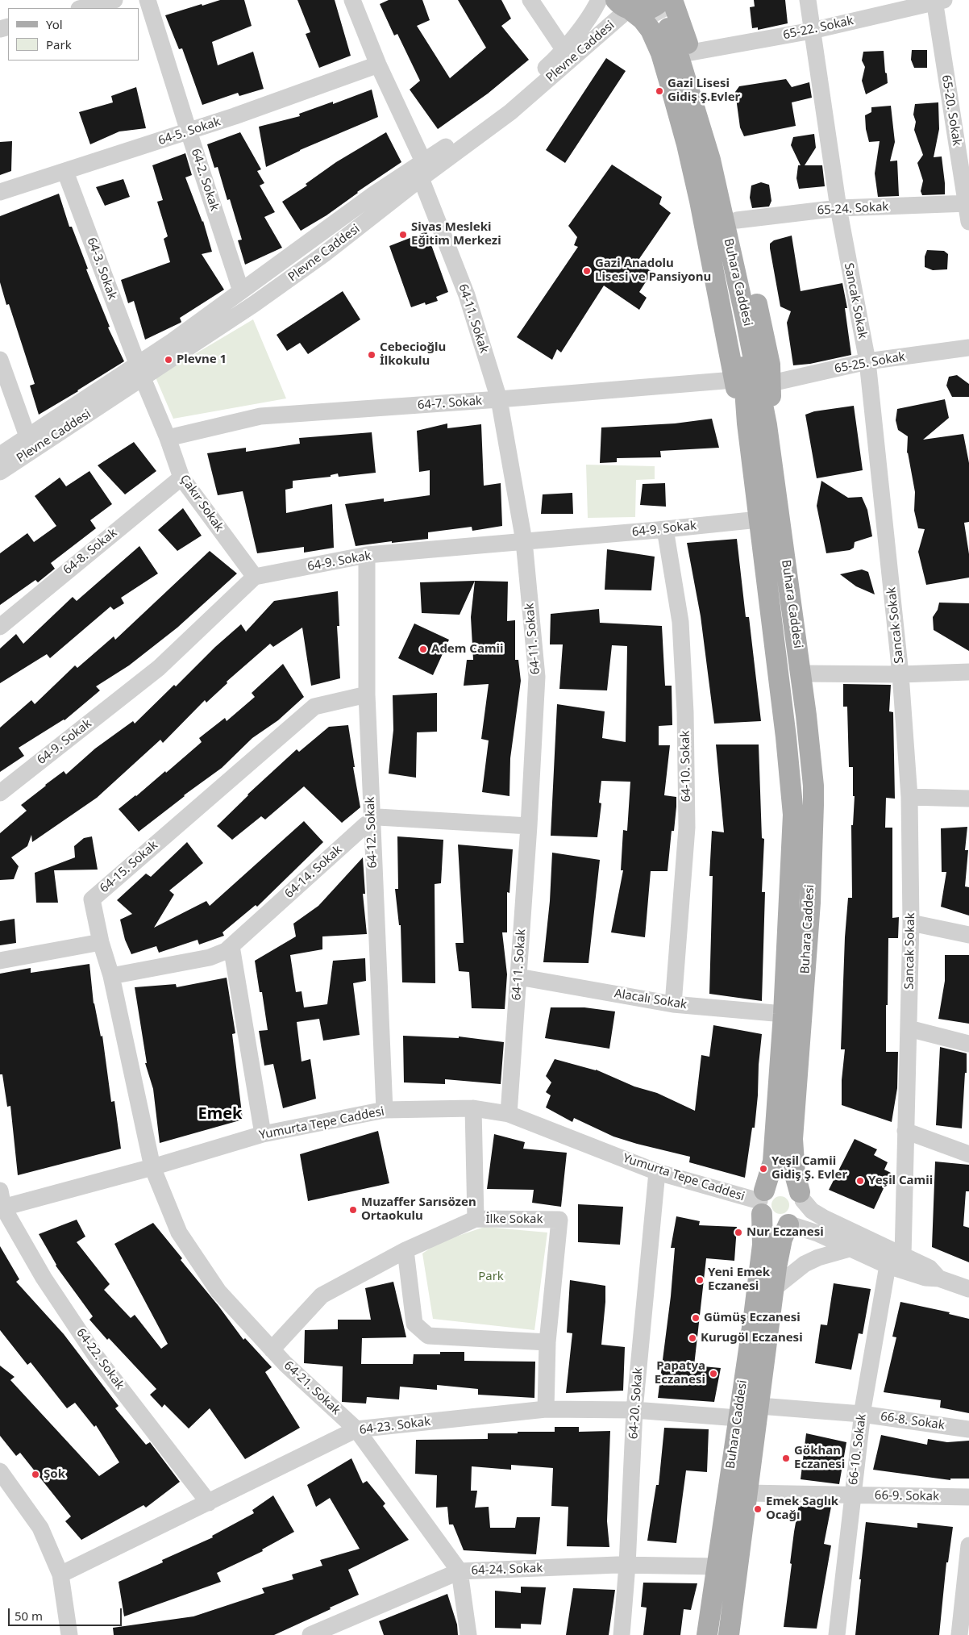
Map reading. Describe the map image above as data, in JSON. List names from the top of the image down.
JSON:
{
  "streets": {
    "main road": ["Buhara Caddesi"],
    "street": [
      "65-22. Sokak",
      "Plevne Caddesi",
      "65-20. Sokak",
      "64-5. Sokak",
      "64-2. Sokak",
      "65-24. Sokak",
      "64-3. Sokak",
      "Sancak Sokak",
      "64-11. Sokak",
      "65-25. Sokak",
      "64-7. Sokak",
      "Çakır Sokak",
      "64-9. Sokak",
      "64-8. Sokak",
      "64-10. Sokak",
      "64-12. Sokak",
      "64-15. Sokak",
      "64-14. Sokak",
      "Alacalı Sokak",
      "Yumurta Tepe Caddesi",
      "İlke Sokak",
      "64-22. Sokak",
      "64-21. Sokak",
      "64-20. Sokak",
      "66-8. Sokak",
      "64-23. Sokak",
      "66-10. Sokak",
      "66-9. Sokak",
      "64-24. Sokak"
    ]
  },
  "crossings": [
    ["65-22. Sokak", "65-20. Sokak"],
    ["65-22. Sokak", "Sancak Sokak"],
    ["Plevne Caddesi", "64-2. Sokak"],
    ["Plevne Caddesi", "64-3. Sokak"],
    ["Plevne Caddesi", "64-11. Sokak"],
    ["Plevne Caddesi", "Çakır Sokak"],
    ["65-20. Sokak", "65-24. Sokak"],
    ["64-5. Sokak", "64-2. Sokak"],
    ["64-5. Sokak", "64-3. Sokak"],
    ["64-5. Sokak", "64-11. Sokak"],
    ["65-24. Sokak", "Sancak Sokak"],
    ["64-3. Sokak", "Çakır Sokak"],
    ["Buhara Caddesi", "64-9. Sokak"],
    ["Buhara Caddesi", "Alacalı Sokak"],
    ["Buhara Caddesi", "Yumurta Tepe Caddesi"],
    ["Buhara Caddesi", "66-8. Sokak"],
    ["Buhara Caddesi", "64-23. Sokak"],
    ["Buhara Caddesi", "66-9. Sokak"],
    ["Buhara Caddesi", "64-24. Sokak"],
    ["Sancak Sokak", "65-25. Sokak"],
    ["Sancak Sokak", "66-10. Sokak"],
    ["64-11. Sokak", "64-7. Sokak"],
    ["64-11. Sokak", "64-9. Sokak"],
    ["64-11. Sokak", "64-14. Sokak"],
    ["64-11. Sokak", "Alacalı Sokak"],
    ["64-11. Sokak", "Yumurta Tepe Caddesi"],
    ["64-7. Sokak", "Çakır Sokak"],
    ["Çakır Sokak", "64-9. Sokak"],
    ["Çakır Sokak", "64-8. Sokak"],
    ["64-9. Sokak", "64-10. Sokak"],
    ["64-9. Sokak", "64-12. Sokak"],
    ["64-10. Sokak", "Alacalı Sokak"],
    ["64-12. Sokak", "64-15. Sokak"],
    ["64-12. Sokak", "64-14. Sokak"],
    ["64-12. Sokak", "Yumurta Tepe Caddesi"],
    ["64-15. Sokak", "64-14. Sokak"],
    ["64-15. Sokak", "Yumurta Tepe Caddesi"],
    ["64-15. Sokak", "64-21. Sokak"],
    ["Yumurta Tepe Caddesi", "64-22. Sokak"],
    ["Yumurta Tepe Caddesi", "64-21. Sokak"],
    ["Yumurta Tepe Caddesi", "64-20. Sokak"],
    ["İlke Sokak", "64-21. Sokak"],
    ["İlke Sokak", "64-23. Sokak"],
    ["64-22. Sokak", "64-23. Sokak"],
    ["64-21. Sokak", "64-23. Sokak"],
    ["64-21. Sokak", "64-24. Sokak"],
    ["64-20. Sokak", "64-23. Sokak"],
    ["64-20. Sokak", "64-24. Sokak"],
    ["66-8. Sokak", "66-10. Sokak"],
    ["66-10. Sokak", "66-9. Sokak"]
  ],
  "districts": ["Emek"],
  "parks": ["Park"],
  "places": [
    "Gazi Lisesi Gidiş Ş.Evler",
    "Sivas Mesleki Eğitim Merkezi",
    "Gazi Anadolu Lisesi ve Pansiyonu",
    "Cebecioğlu İlkokulu",
    "Plevne 1",
    "Adem Camii",
    "Yeşil Camii Gidiş Ş. Evler",
    "Yeşil Camii",
    "Muzaffer Sarısözen Ortaokulu",
    "Nur Eczanesi",
    "Yeni Emek Eczanesi",
    "Gümüş Eczanesi",
    "Kurugöl Eczanesi",
    "Papatya Eczanesi",
    "Gökhan Eczanesi",
    "Şok",
    "Emek Saglık Ocağı"
  ],
  "legend": ["Yol", "Park"],
  "scale_bar": "50 m"
}
